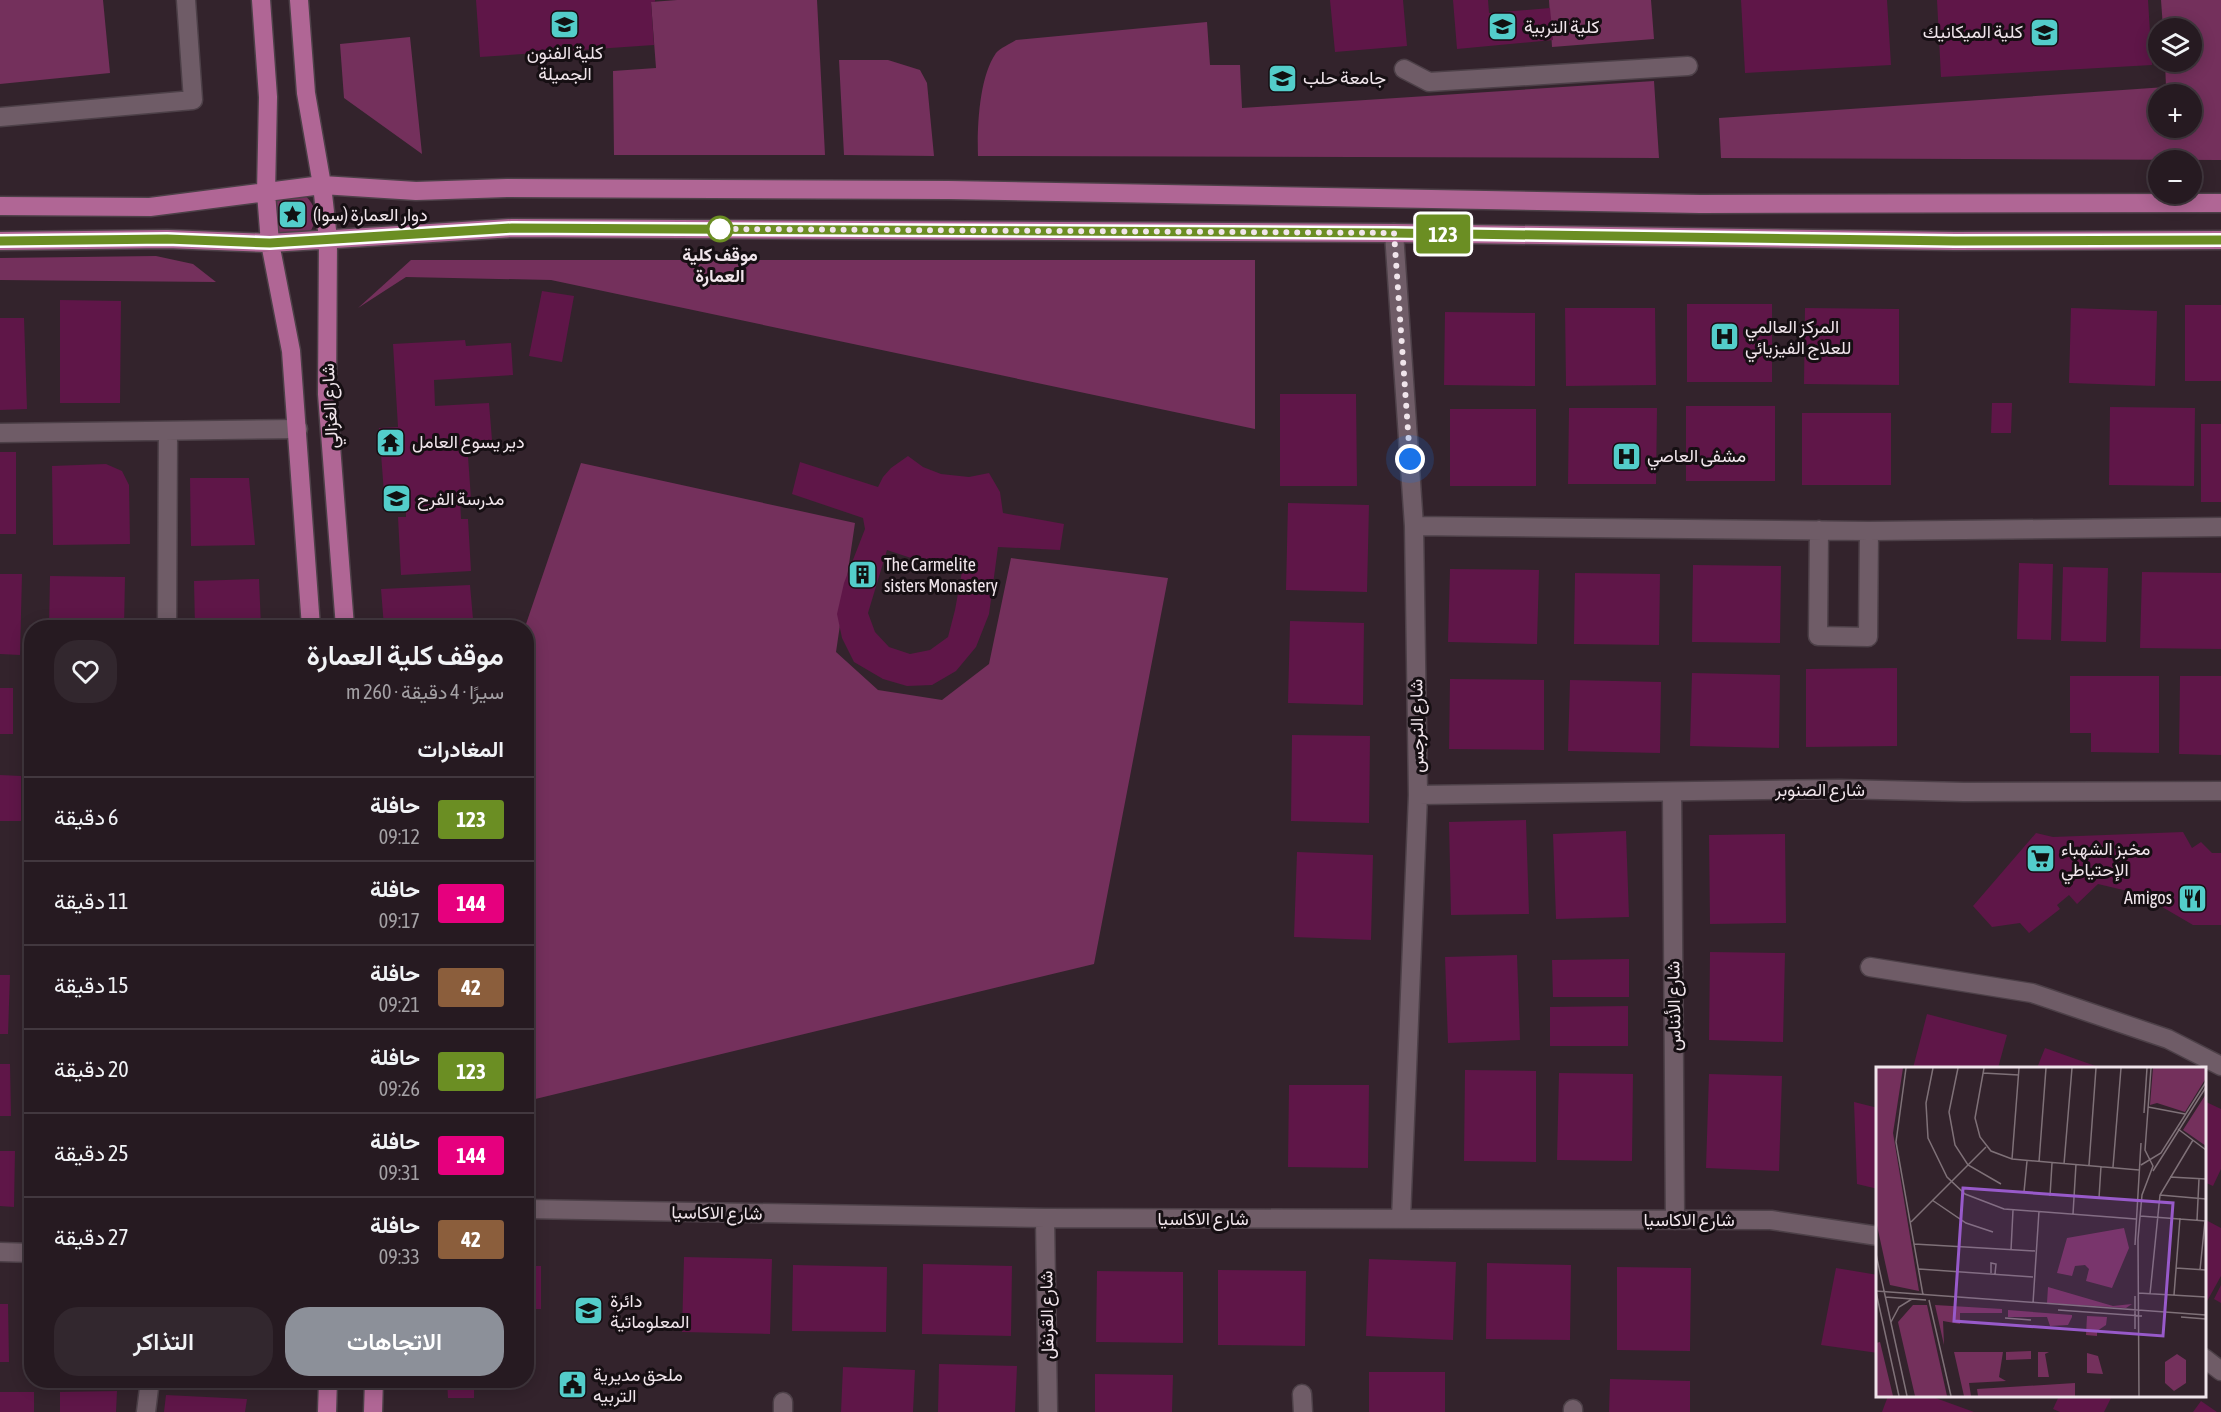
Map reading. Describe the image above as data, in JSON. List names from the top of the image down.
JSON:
{
  "streets": {
    "main road": ["شارع الغزالي"],
    "street": [
      "شارع النرجس",
      "شارع الصنوبر",
      "شارع الأنناس",
      "شارع الاكاسيا",
      "شارع القرنفل"
    ]
  },
  "crossings": [
    ["شارع النرجس", "شارع الصنوبر"],
    ["شارع النرجس", "شارع الاكاسيا"],
    ["شارع الصنوبر", "شارع الأنناس"],
    ["شارع الأنناس", "شارع الاكاسيا"],
    ["شارع الاكاسيا", "شارع القرنفل"]
  ],
  "places": {
    "school or university": [
      "كلية الفنون الجميلة",
      "كلية التربية",
      "كلية الميكانيك",
      "جامعة حلب",
      "مدرسة الفرح",
      "دائرة المعلوماتية"
    ],
    "place": ["دوار العمارة (سوا)"],
    "other": ["موقف كلية العمارة"],
    "hospital": ["المركز العالمي للعلاج الفيزيائي", "مشفى العاصي"],
    "temple": ["دير يسوع العامل"],
    "building": ["The Carmelite sisters Monastery"],
    "supermarket": ["مخبز الشهباء الإحتياطي"],
    "restaurant": ["Amigos"],
    "public building": ["ملحق مديرية التربيه"]
  },
  "lines": ["bus line 123"],
  "page": {
    "on_map": "123",
    "map_buttons": ["+", "−"],
    "heading": [
      ["موقف كلية العمارة", "سيرًا · 4 دقيقة · 260 m"],
      "المغادرات"
    ],
    "list": [
      {
        "mark": "123",
        "name": "حافلة",
        "note": "09:12",
        "value": "6 دقيقة"
      },
      {
        "mark": "144",
        "name": "حافلة",
        "note": "09:17",
        "value": "11 دقيقة"
      },
      {
        "mark": "42",
        "name": "حافلة",
        "note": "09:21",
        "value": "15 دقيقة"
      },
      {
        "mark": "123",
        "name": "حافلة",
        "note": "09:26",
        "value": "20 دقيقة"
      },
      {
        "mark": "144",
        "name": "حافلة",
        "note": "09:31",
        "value": "25 دقيقة"
      },
      {
        "mark": "42",
        "name": "حافلة",
        "note": "09:33",
        "value": "27 دقيقة"
      }
    ],
    "buttons": ["الاتجاهات", "التذاكر"]
  }
}
